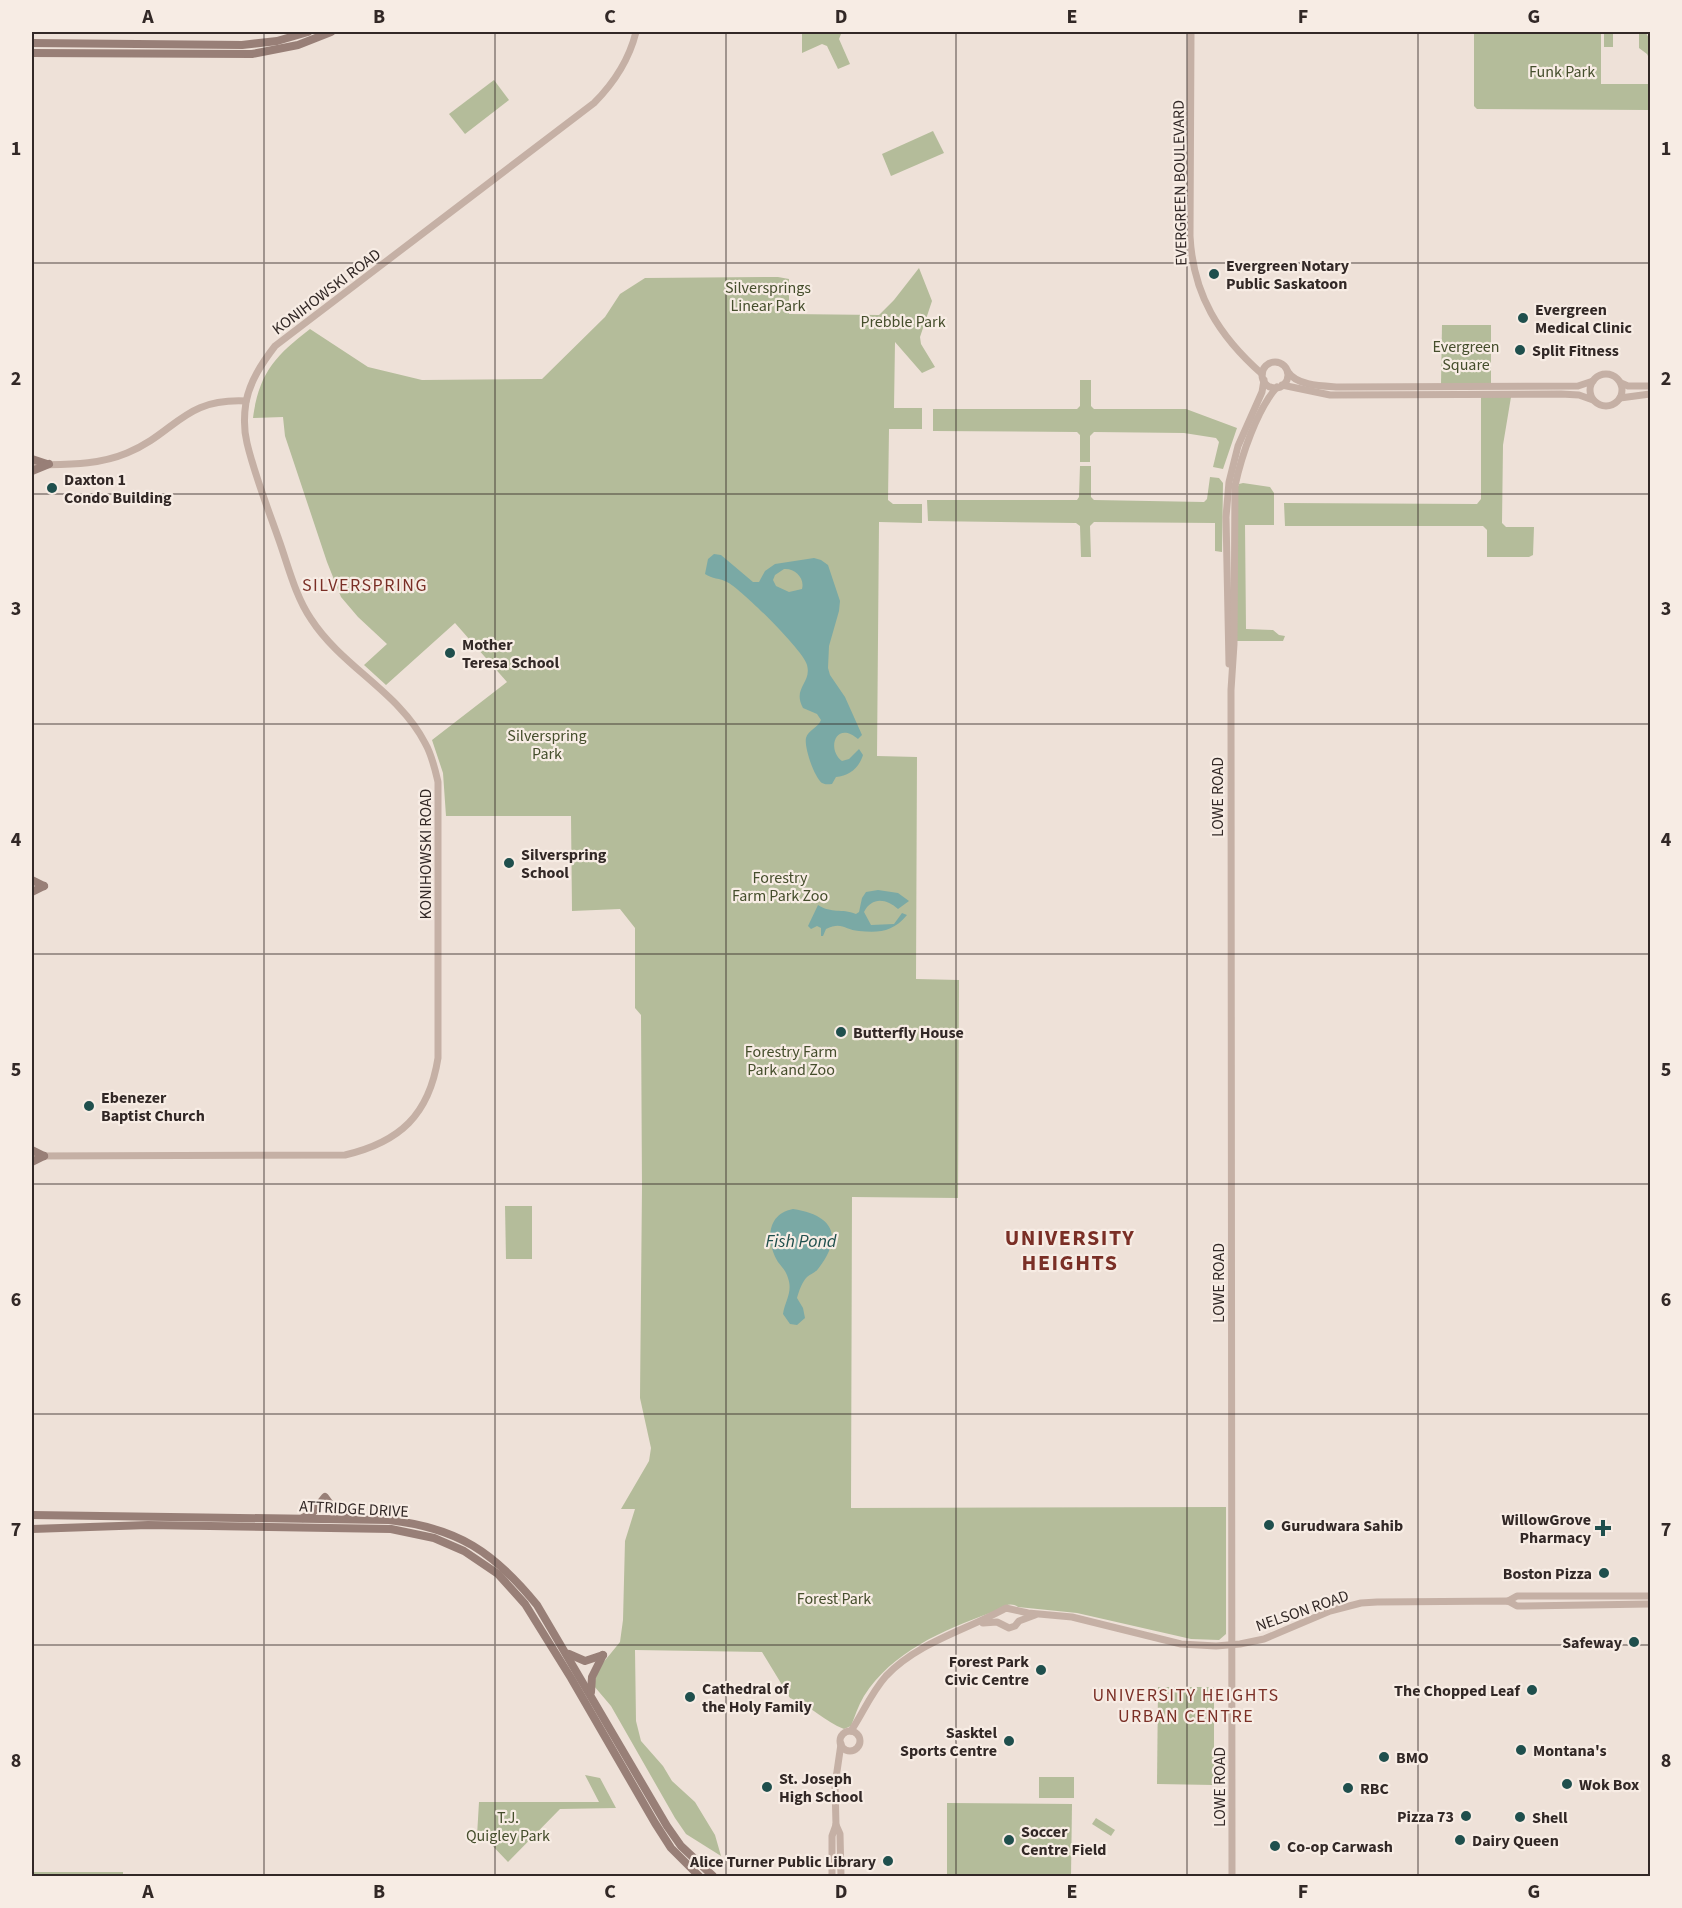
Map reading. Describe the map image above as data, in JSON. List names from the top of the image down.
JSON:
{
  "streets": {
    "main road": ["ATTRIDGE DRIVE"],
    "street": [
      "EVERGREEN BOULEVARD",
      "KONIHOWSKI ROAD",
      "LOWE ROAD",
      "NELSON ROAD"
    ]
  },
  "crossings": [
    ["EVERGREEN BOULEVARD", "LOWE ROAD"],
    ["LOWE ROAD", "NELSON ROAD"]
  ],
  "districts": ["SILVERSPRING", "UNIVERSITY HEIGHTS", "UNIVERSITY HEIGHTS URBAN CENTRE"],
  "water": ["Fish Pond"],
  "parks": [
    "Funk Park",
    "Silversprings Linear Park",
    "Prebble Park",
    "Evergreen Square",
    "Silverspring Park",
    "Forestry Farm Park Zoo",
    "Forestry Farm Park and Zoo",
    "Forest Park",
    "T.J. Quigley Park"
  ],
  "places": {
    "other": [
      "Evergreen Notary Public Saskatoon",
      "Evergreen Medical Clinic",
      "Split Fitness",
      "Daxton 1 Condo Building",
      "Mother Teresa School",
      "Silverspring School",
      "Butterfly House",
      "Ebenezer Baptist Church",
      "Gurudwara Sahib",
      "Boston Pizza",
      "Safeway",
      "Forest Park Civic Centre",
      "The Chopped Leaf",
      "Cathedral of the Holy Family",
      "Sasktel Sports Centre",
      "Montana's",
      "BMO",
      "Wok Box",
      "St. Joseph High School",
      "RBC",
      "Pizza 73",
      "Shell",
      "Soccer Centre Field",
      "Dairy Queen",
      "Co-op Carwash",
      "Alice Turner Public Library"
    ],
    "health": ["WillowGrove Pharmacy"]
  },
  "grid": {
    "columns": [
      "A",
      "B",
      "C",
      "D",
      "E",
      "F",
      "G"
    ],
    "rows": [
      "1",
      "2",
      "3",
      "4",
      "5",
      "6",
      "7",
      "8"
    ]
  }
}
